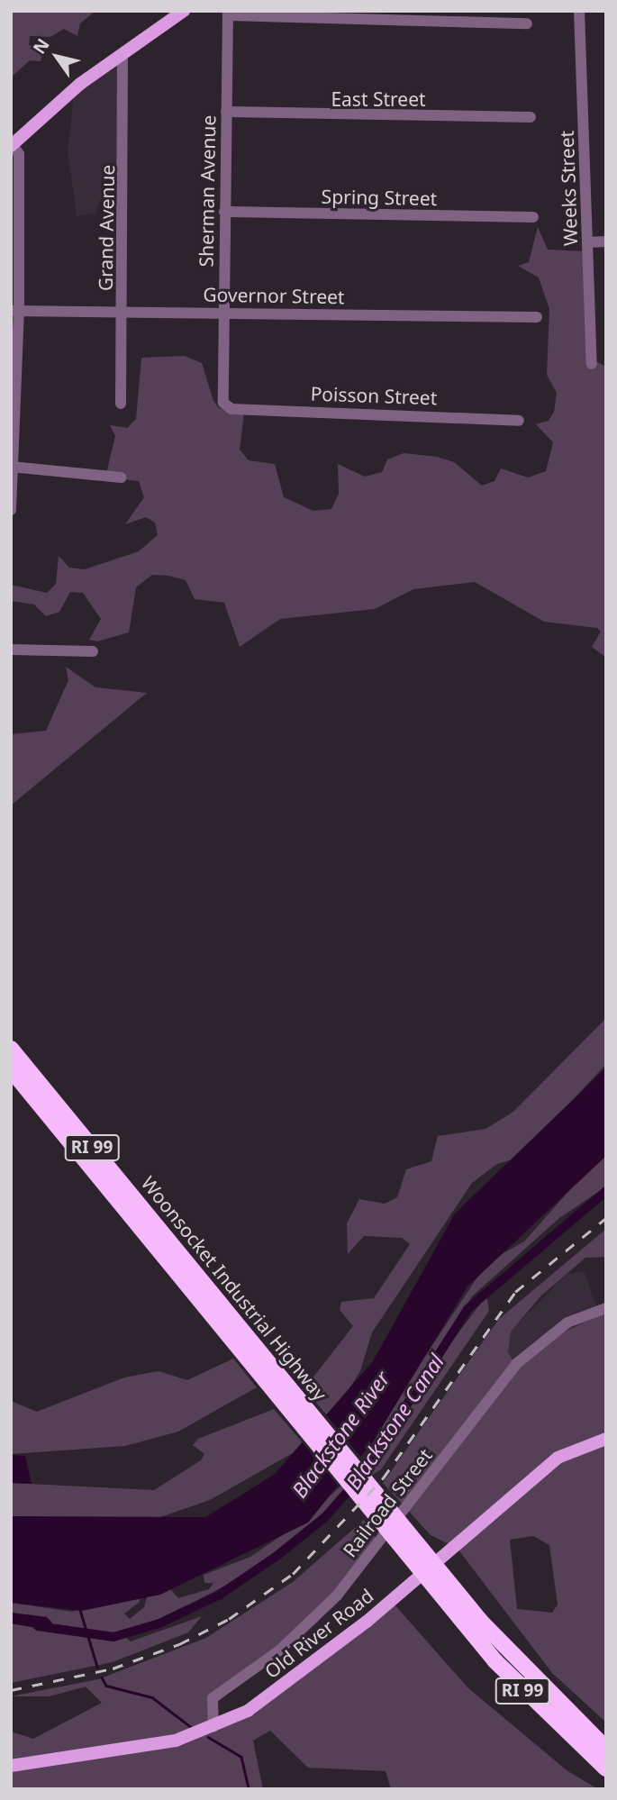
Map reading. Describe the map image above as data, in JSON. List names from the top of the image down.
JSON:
{
  "streets": {
    "highway": ["RI 99", "Woonsocket Industrial Highway"],
    "main road": ["Old River Road"],
    "street": [
      "East Street",
      "Weeks Street",
      "Sherman Avenue",
      "Spring Street",
      "Grand Avenue",
      "Governor Street",
      "Poisson Street",
      "Railroad Street"
    ]
  },
  "crossings": [
    ["East Street", "Sherman Avenue"],
    ["Sherman Avenue", "Spring Street"],
    ["Sherman Avenue", "Governor Street"],
    ["Sherman Avenue", "Poisson Street"],
    ["Grand Avenue", "Governor Street"],
    ["Railroad Street", "Old River Road"]
  ],
  "water": ["Blackstone Canal", "Blackstone River"],
  "north": "top left"
}
